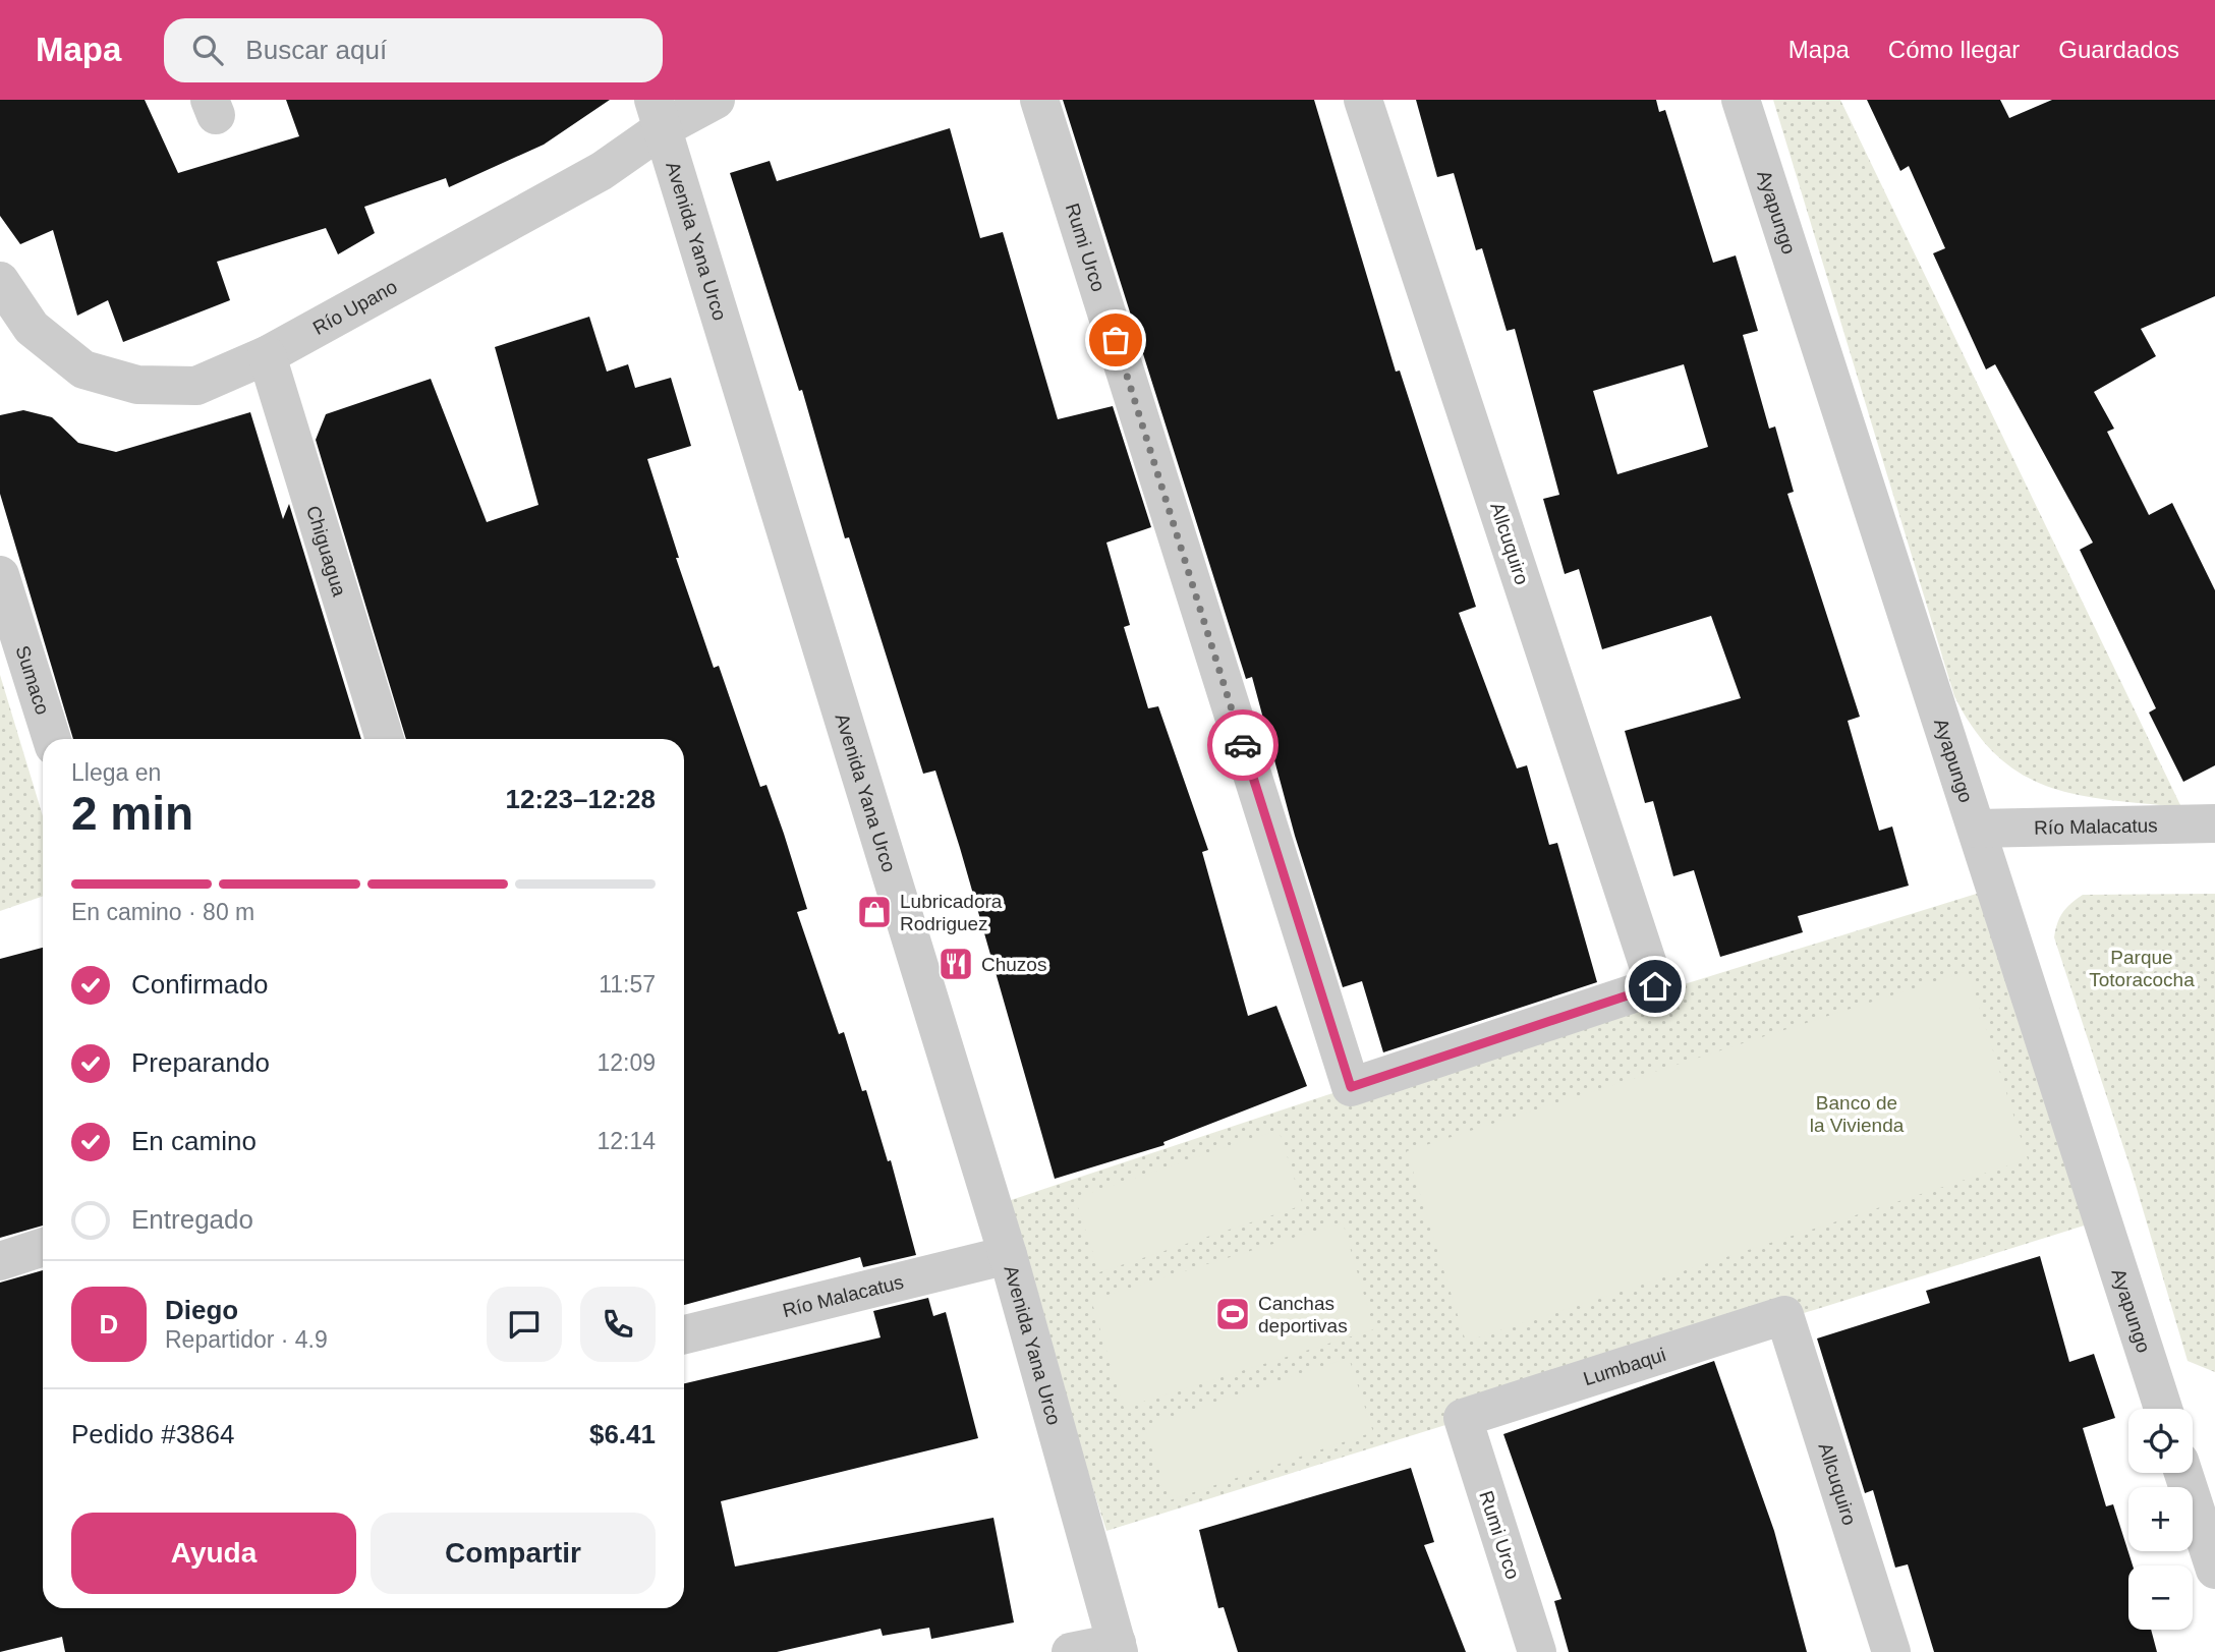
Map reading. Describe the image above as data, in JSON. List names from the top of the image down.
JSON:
{
  "streets": {
    "street": [
      "Ayapungo",
      "Avenida Yana Urco",
      "Rumi Urco",
      "Río Upano",
      "Allcuquiro",
      "Chiguagua",
      "Sumaco",
      "Río Malacatus",
      "Lumbaqui"
    ]
  },
  "crossings": [
    ["Ayapungo", "Río Malacatus"],
    ["Avenida Yana Urco", "Río Upano"],
    ["Avenida Yana Urco", "Río Malacatus"],
    ["Rumi Urco", "Allcuquiro"],
    ["Rumi Urco", "Lumbaqui"],
    ["Río Upano", "Chiguagua"],
    ["Allcuquiro", "Lumbaqui"]
  ],
  "parks": ["Parque Totoracocha", "Banco de la Vivienda"],
  "places": {
    "shop": ["Lubricadora Rodriguez"],
    "restaurant": ["Chuzos"],
    "sports": ["Canchas deportivas"]
  },
  "page": {
    "header": "Mapa",
    "search": "Buscar aquí",
    "nav": ["Mapa", "Cómo llegar", "Guardados"],
    "heading": ["2 min", "Llega en", "12:23–12:28"],
    "panel": [
      "Diego",
      "Repartidor · 4.9",
      "Pedido #3864",
      "$6.41"
    ],
    "bar": "En camino · 80 m",
    "list": [
      ["Confirmado", "11:57"],
      ["Preparando", "12:09"],
      ["En camino", "12:14"],
      "Entregado"
    ],
    "round": "D",
    "map_buttons": ["+", "−"],
    "buttons": ["Ayuda", "Compartir"]
  }
}
